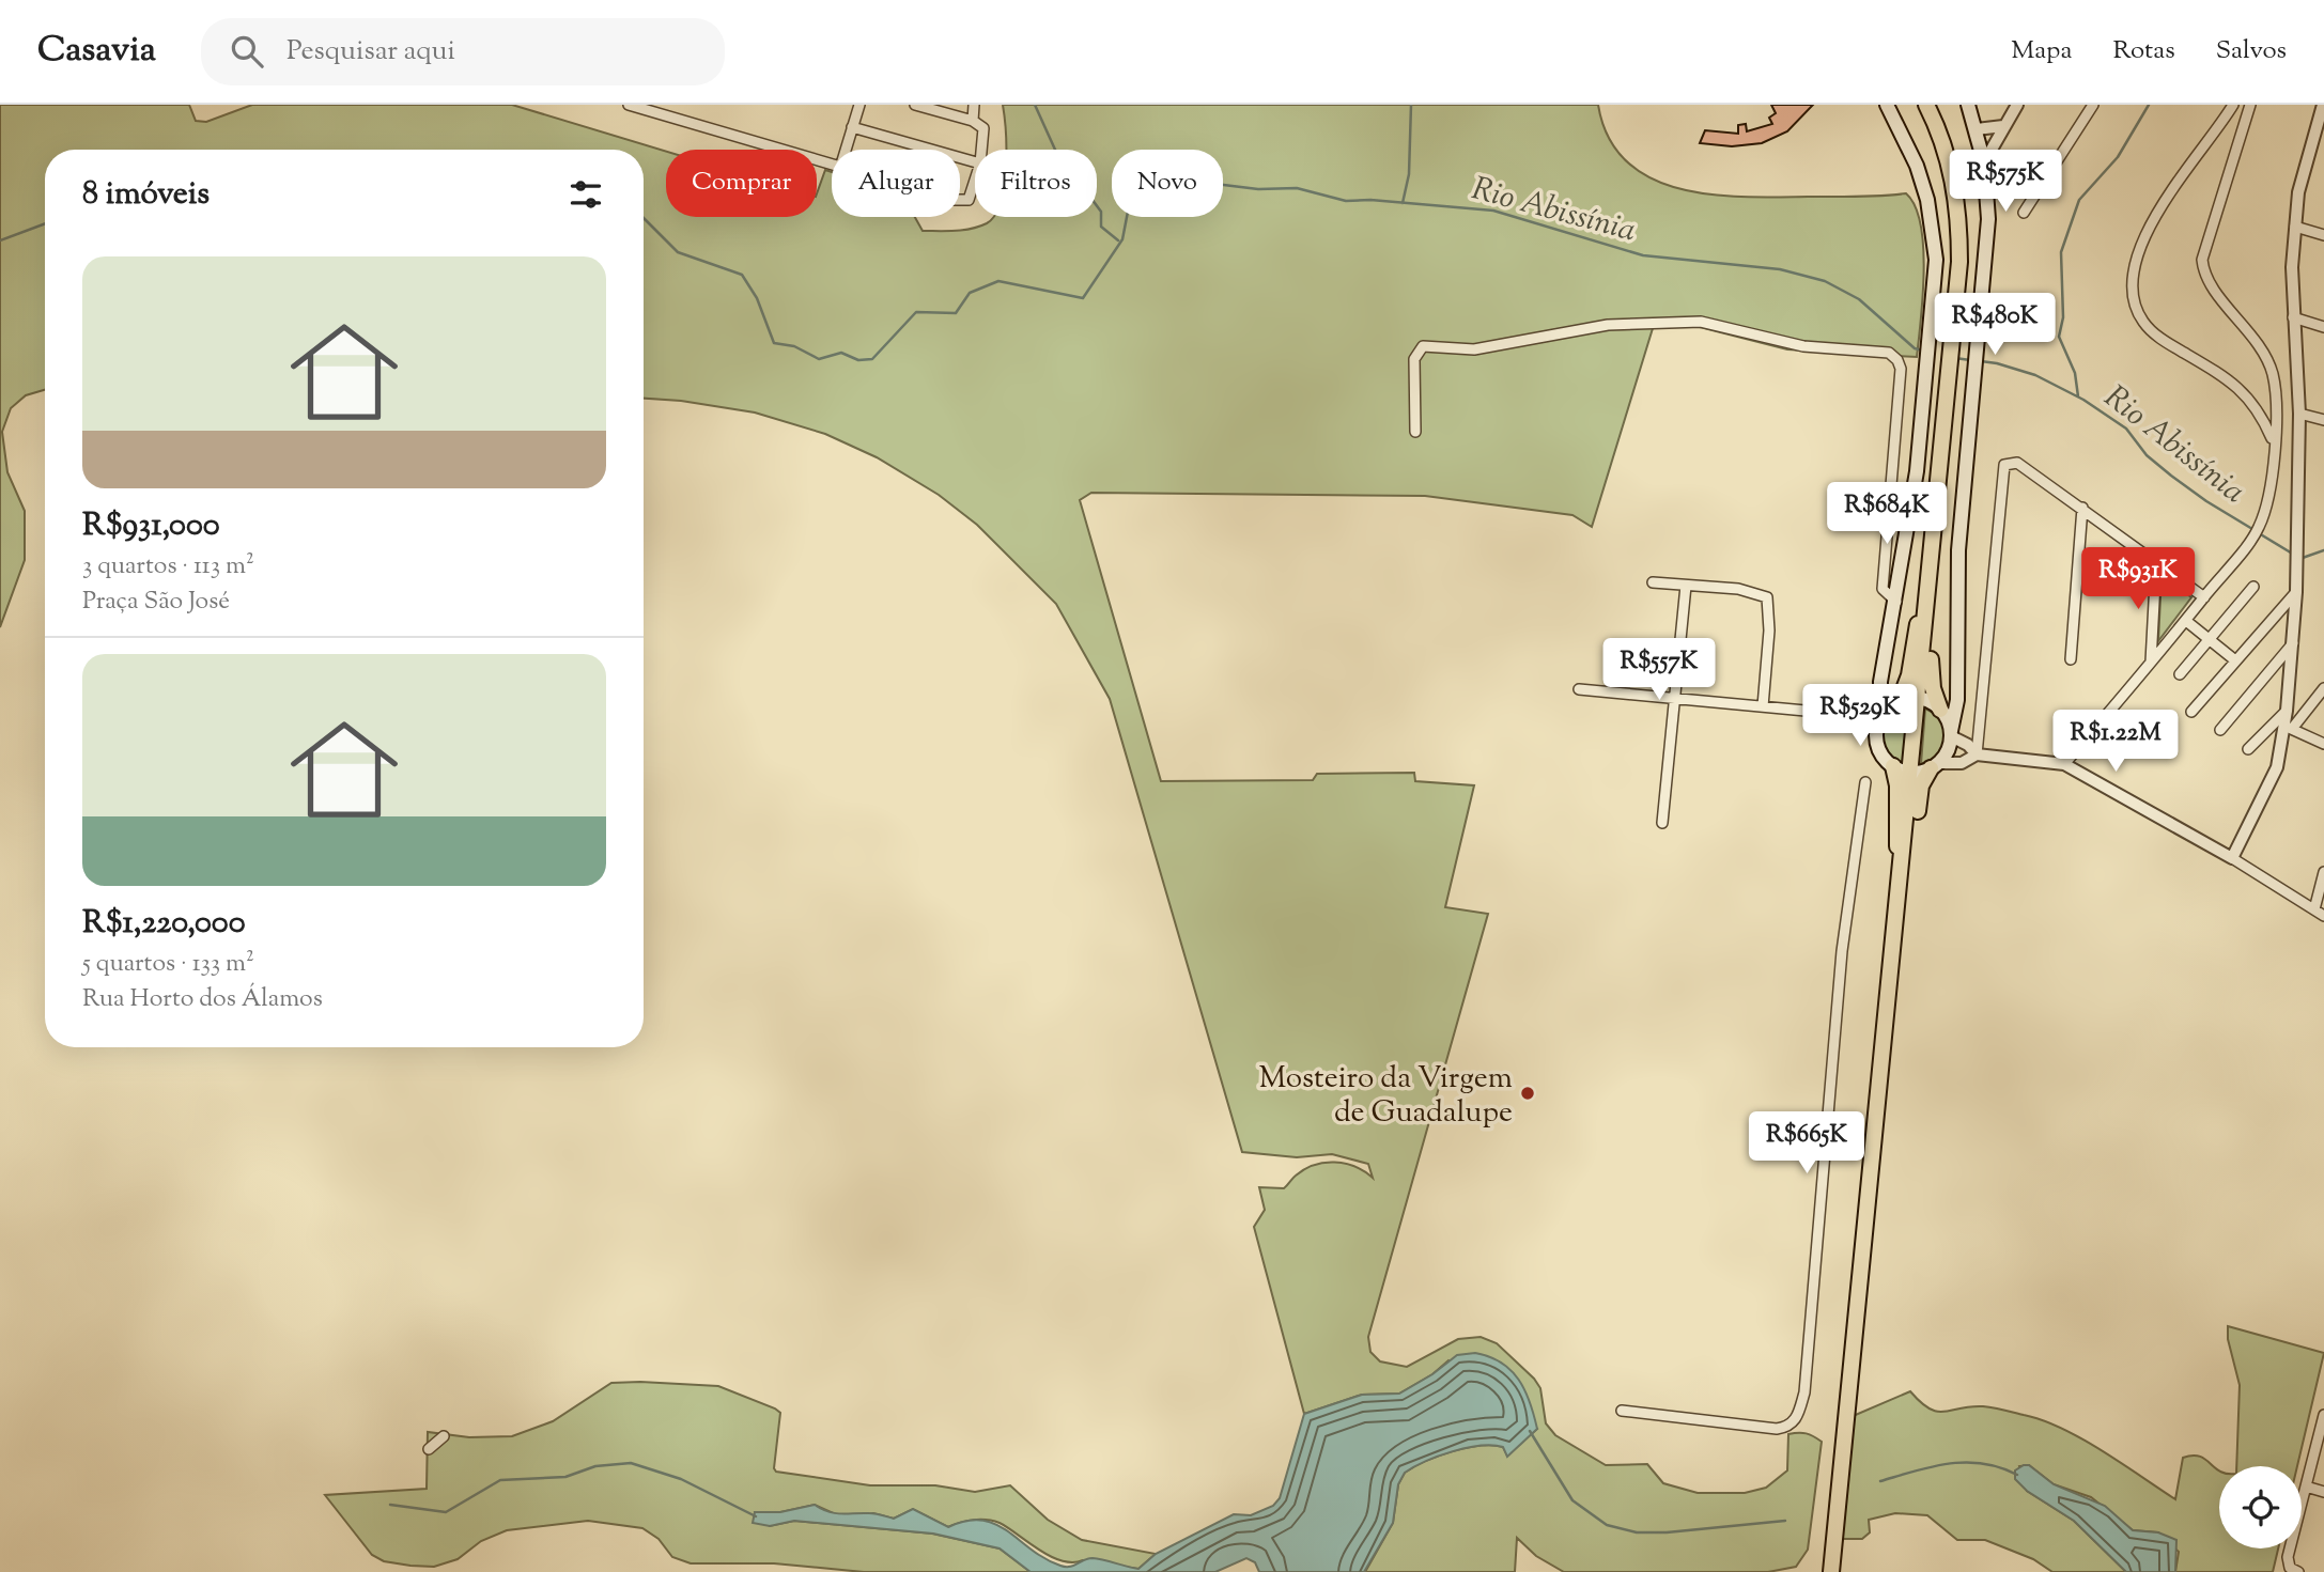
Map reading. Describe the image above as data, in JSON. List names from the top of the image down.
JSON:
{
  "water": ["Rio Abissínia"],
  "places": ["Mosteiro da Virgem de Guadalupe"],
  "page": {
    "header": "Casavia",
    "search": "Pesquisar aqui",
    "nav": ["Mapa", "Rotas", "Salvos"],
    "price": [
      "R$575K",
      "R$480K",
      "R$684K",
      "R$931K",
      "R$557K",
      "R$529K",
      "R$1.22M",
      "R$665K"
    ],
    "chip": [
      "Comprar",
      "Alugar",
      "Filtros",
      "Novo"
    ],
    "heading": "8 imóveis",
    "list": [
      {
        "name": "R$931,000",
        "note": "3 quartos · 113 m² · Praça São José"
      },
      {
        "name": "R$1,220,000",
        "note": "5 quartos · 133 m² · Rua Horto dos Álamos"
      }
    ]
  }
}
